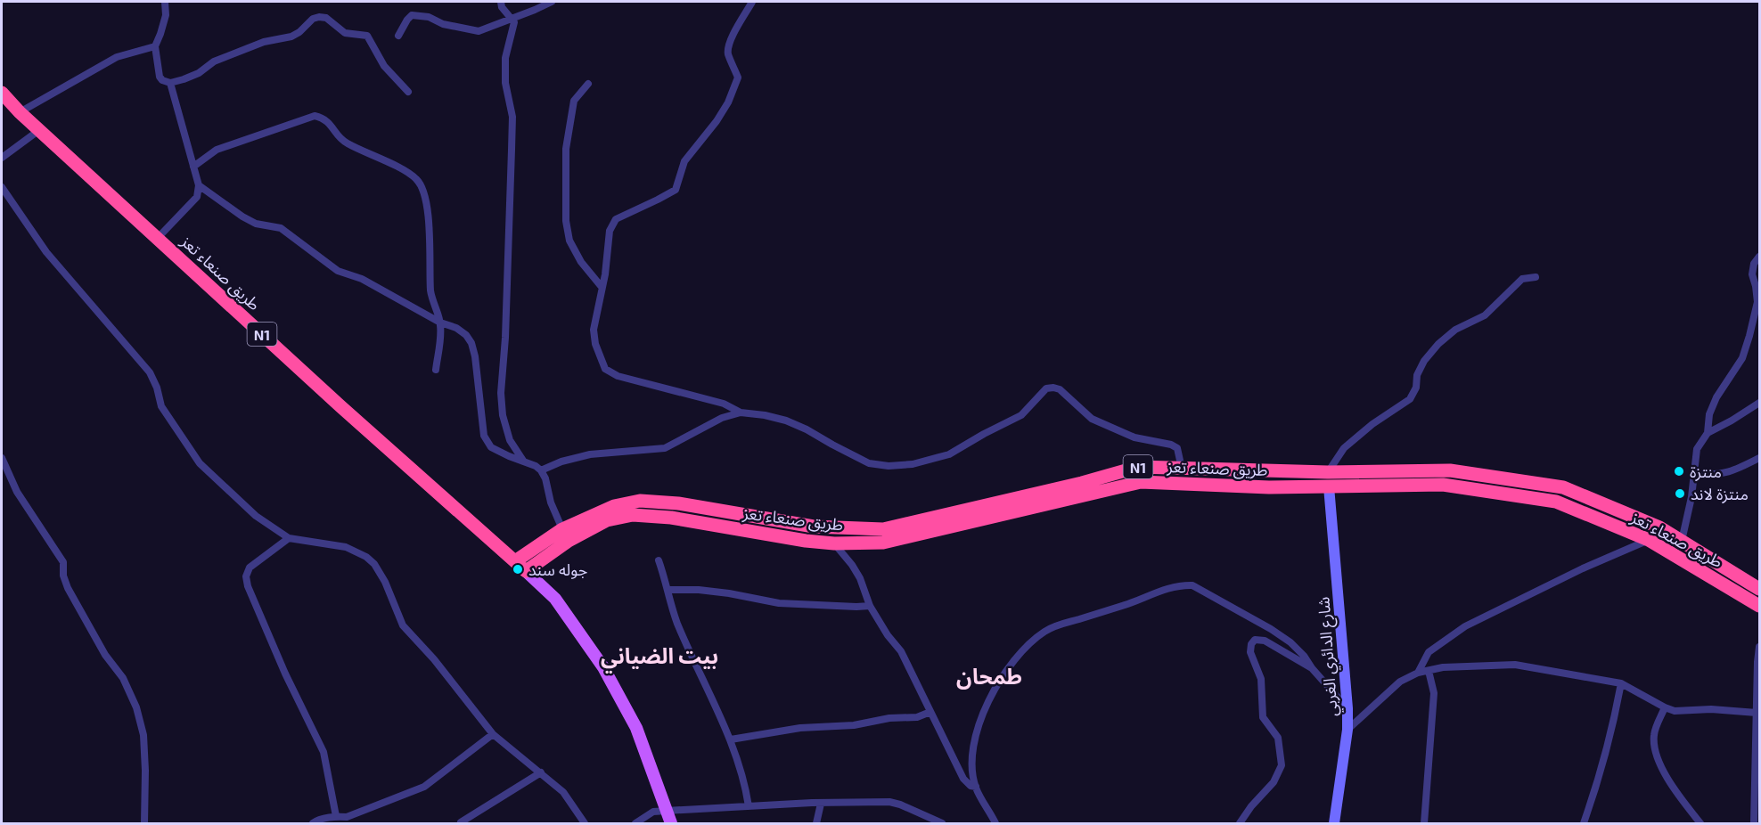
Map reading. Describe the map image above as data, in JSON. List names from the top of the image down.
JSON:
{
  "streets": {
    "highway": ["طريق صنعاء تعز", "N1"],
    "street": ["شارع الدائري الغربي"]
  },
  "crossings": [
    ["طريق صنعاء تعز", "شارع الدائري الغربي"]
  ],
  "districts": ["بيت الضياني", "طمحان"],
  "places": ["منتزة", "منتزة لاند", "جوله سند"]
}
